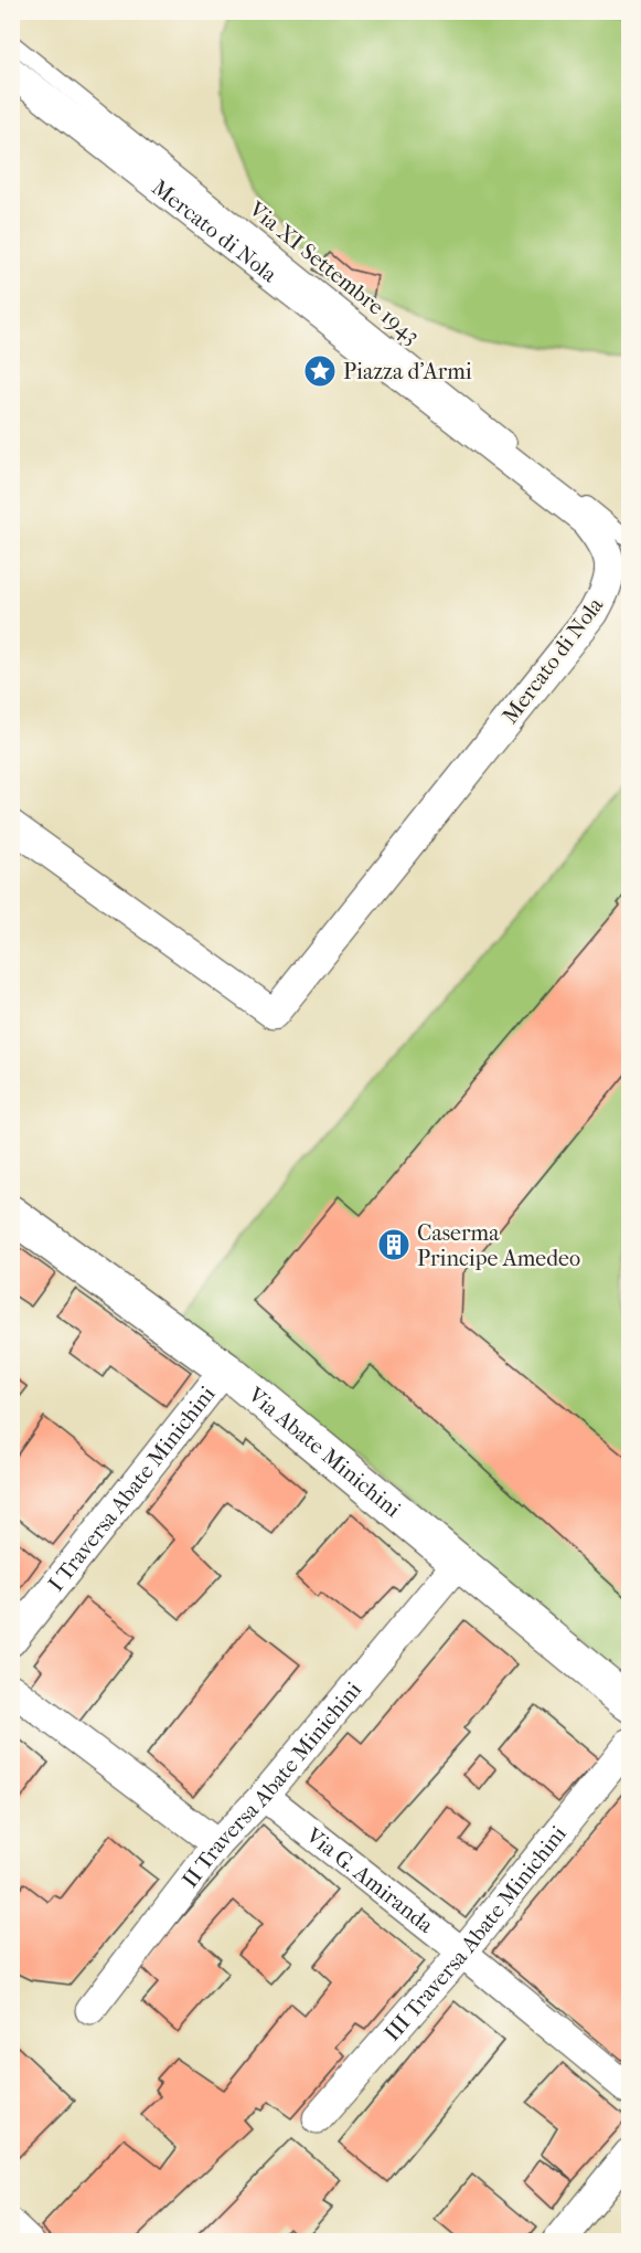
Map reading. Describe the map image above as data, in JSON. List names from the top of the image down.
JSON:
{
  "streets": {
    "street": [
      "Mercato di Nola",
      "Via Abate Minichini",
      "I Traversa Abate Minichini",
      "II Traversa Abate Minichini",
      "Via G. Amiranda",
      "III Traversa Abate Minichini"
    ],
    "lane": ["Via XI Settembre 1943"]
  },
  "crossings": [
    ["Via Abate Minichini", "I Traversa Abate Minichini"],
    ["Via Abate Minichini", "II Traversa Abate Minichini"],
    ["II Traversa Abate Minichini", "Via G. Amiranda"],
    ["Via G. Amiranda", "III Traversa Abate Minichini"]
  ],
  "places": {
    "place": ["Piazza d'Armi"],
    "building": ["Caserma Principe Amedeo"]
  }
}
